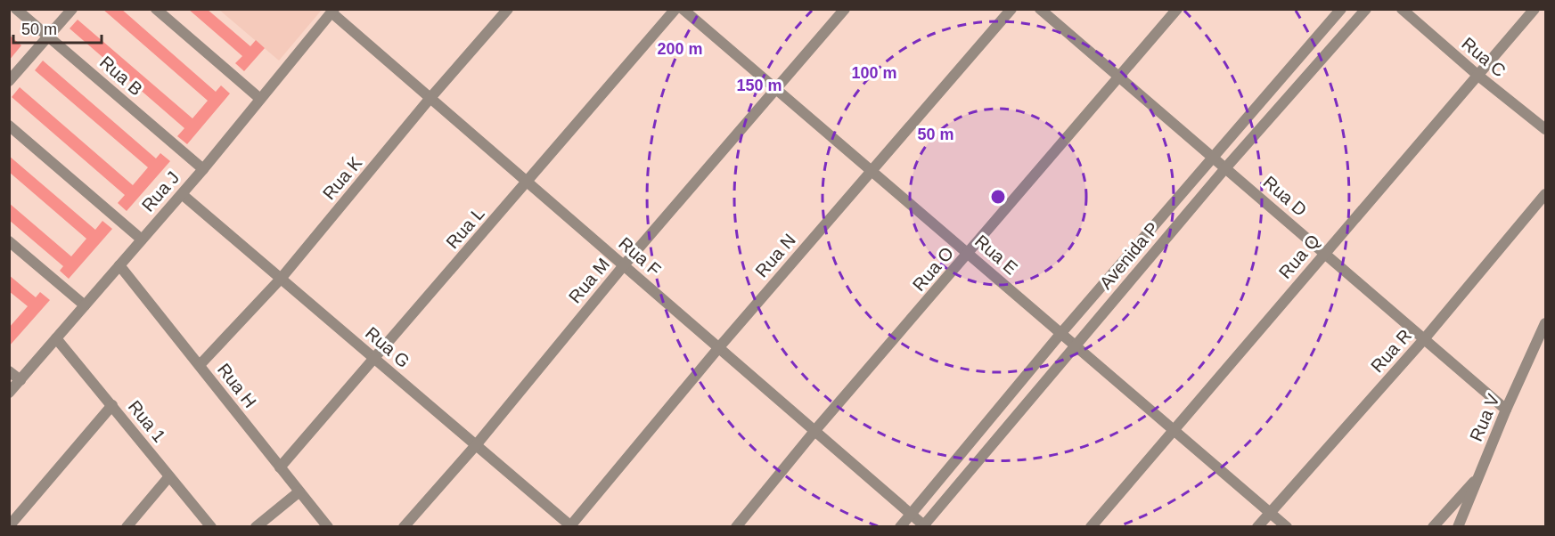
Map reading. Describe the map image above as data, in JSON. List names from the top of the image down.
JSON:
{
  "streets": {
    "street": [
      "Rua C",
      "Rua B",
      "Rua K",
      "Rua J",
      "Rua D",
      "Rua L",
      "Rua E",
      "Rua N",
      "Avenida P",
      "Rua F",
      "Rua Q",
      "Rua O",
      "Rua M",
      "Rua G",
      "Rua R",
      "Rua H",
      "Rua V",
      "Rua 1"
    ]
  },
  "crossings": [
    ["Rua C", "Rua Q"],
    ["Rua B", "Rua J"],
    ["Rua K", "Rua F"],
    ["Rua K", "Rua G"],
    ["Rua K", "Rua H"],
    ["Rua J", "Rua F"],
    ["Rua J", "Rua G"],
    ["Rua J", "Rua H"],
    ["Rua J", "Rua 1"],
    ["Rua D", "Avenida P"],
    ["Rua D", "Rua Q"],
    ["Rua D", "Rua O"],
    ["Rua D", "Rua R"],
    ["Rua D", "Rua V"],
    ["Rua L", "Rua F"],
    ["Rua L", "Rua G"],
    ["Rua L", "Rua H"],
    ["Rua E", "Rua N"],
    ["Rua E", "Avenida P"],
    ["Rua E", "Rua Q"],
    ["Rua E", "Rua O"],
    ["Rua E", "Rua M"],
    ["Rua E", "Rua R"],
    ["Rua N", "Rua F"],
    ["Rua N", "Rua G"],
    ["Avenida P", "Rua F"],
    ["Rua F", "Rua O"],
    ["Rua F", "Rua M"],
    ["Rua M", "Rua G"]
  ],
  "scale_bar": "50 m",
  "rings": [
    "200 m",
    "100 m",
    "150 m",
    "50 m"
  ]
}
